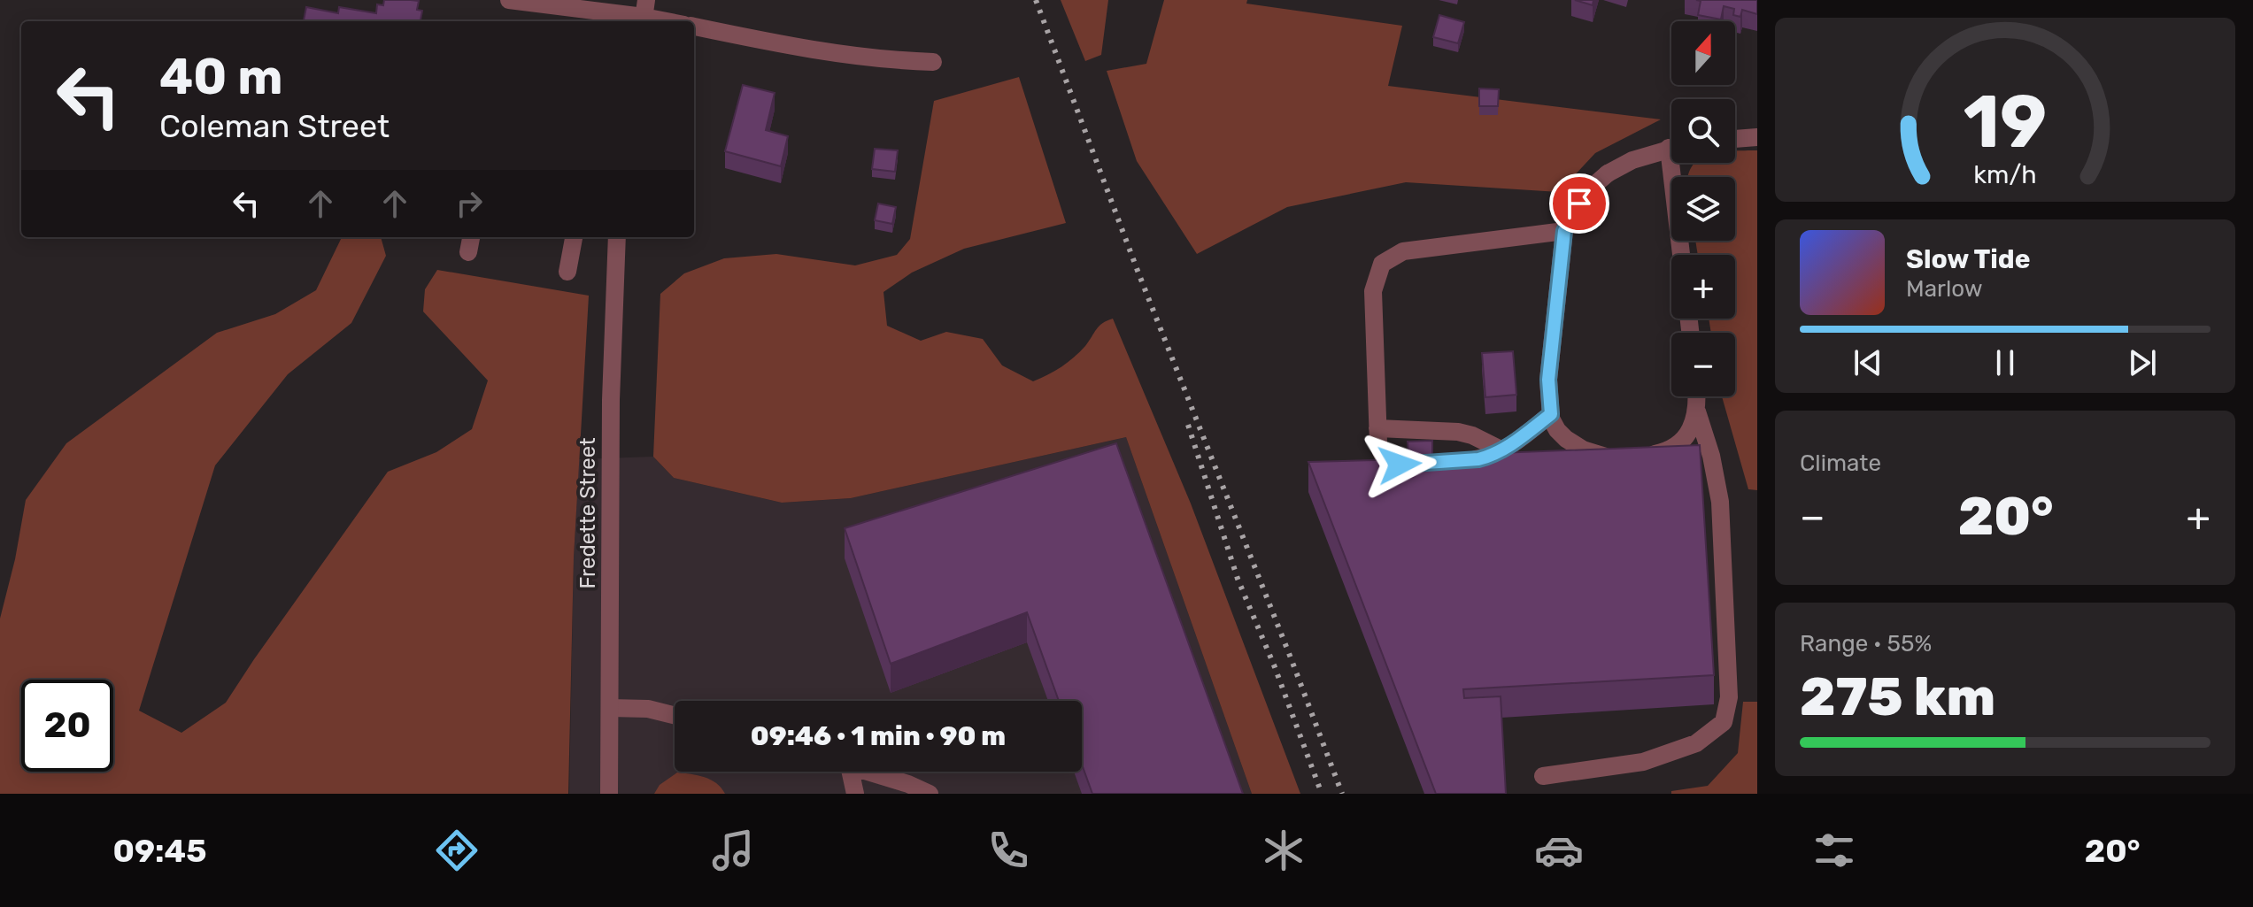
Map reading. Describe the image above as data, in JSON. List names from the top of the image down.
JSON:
{
  "streets": {
    "street": ["Fredette Street"]
  },
  "north": "top",
  "page": {
    "map_buttons": ["+", "−"],
    "turn": ["40 m", "Coleman Street"],
    "song": ["Slow Tide", "Marlow"],
    "tile": [
      "Climate",
      ["Range · 55%", "275 km"]
    ],
    "heat": ["−", "20°", "+"],
    "limit": "20",
    "trip": "09:46 · 1 min · 90 m",
    "tabs": ["09:45", "20°"],
    "gauge": ["19", "km/h"]
  }
}
